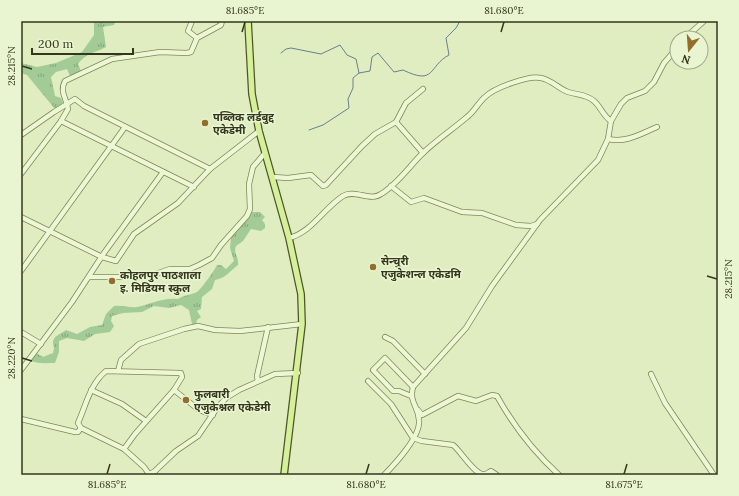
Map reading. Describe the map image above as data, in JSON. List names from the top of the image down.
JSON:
{
  "places": [
    "पब्लिक लर्डबुद्द एकेडेमी",
    "सेन्चुरी एजुकेशन्ल एकेडमि",
    "कोहलपुर पाठशाला इ. मिडियम स्कुल",
    "फुलबारी एजुकेश्नल एकेडेमी"
  ],
  "scale_bar": "200 m",
  "north": "bottom",
  "coordinates": [
    "81.685°E",
    "81.680°E",
    "28.215°N",
    "28.220°N",
    "81.675°E"
  ]
}
